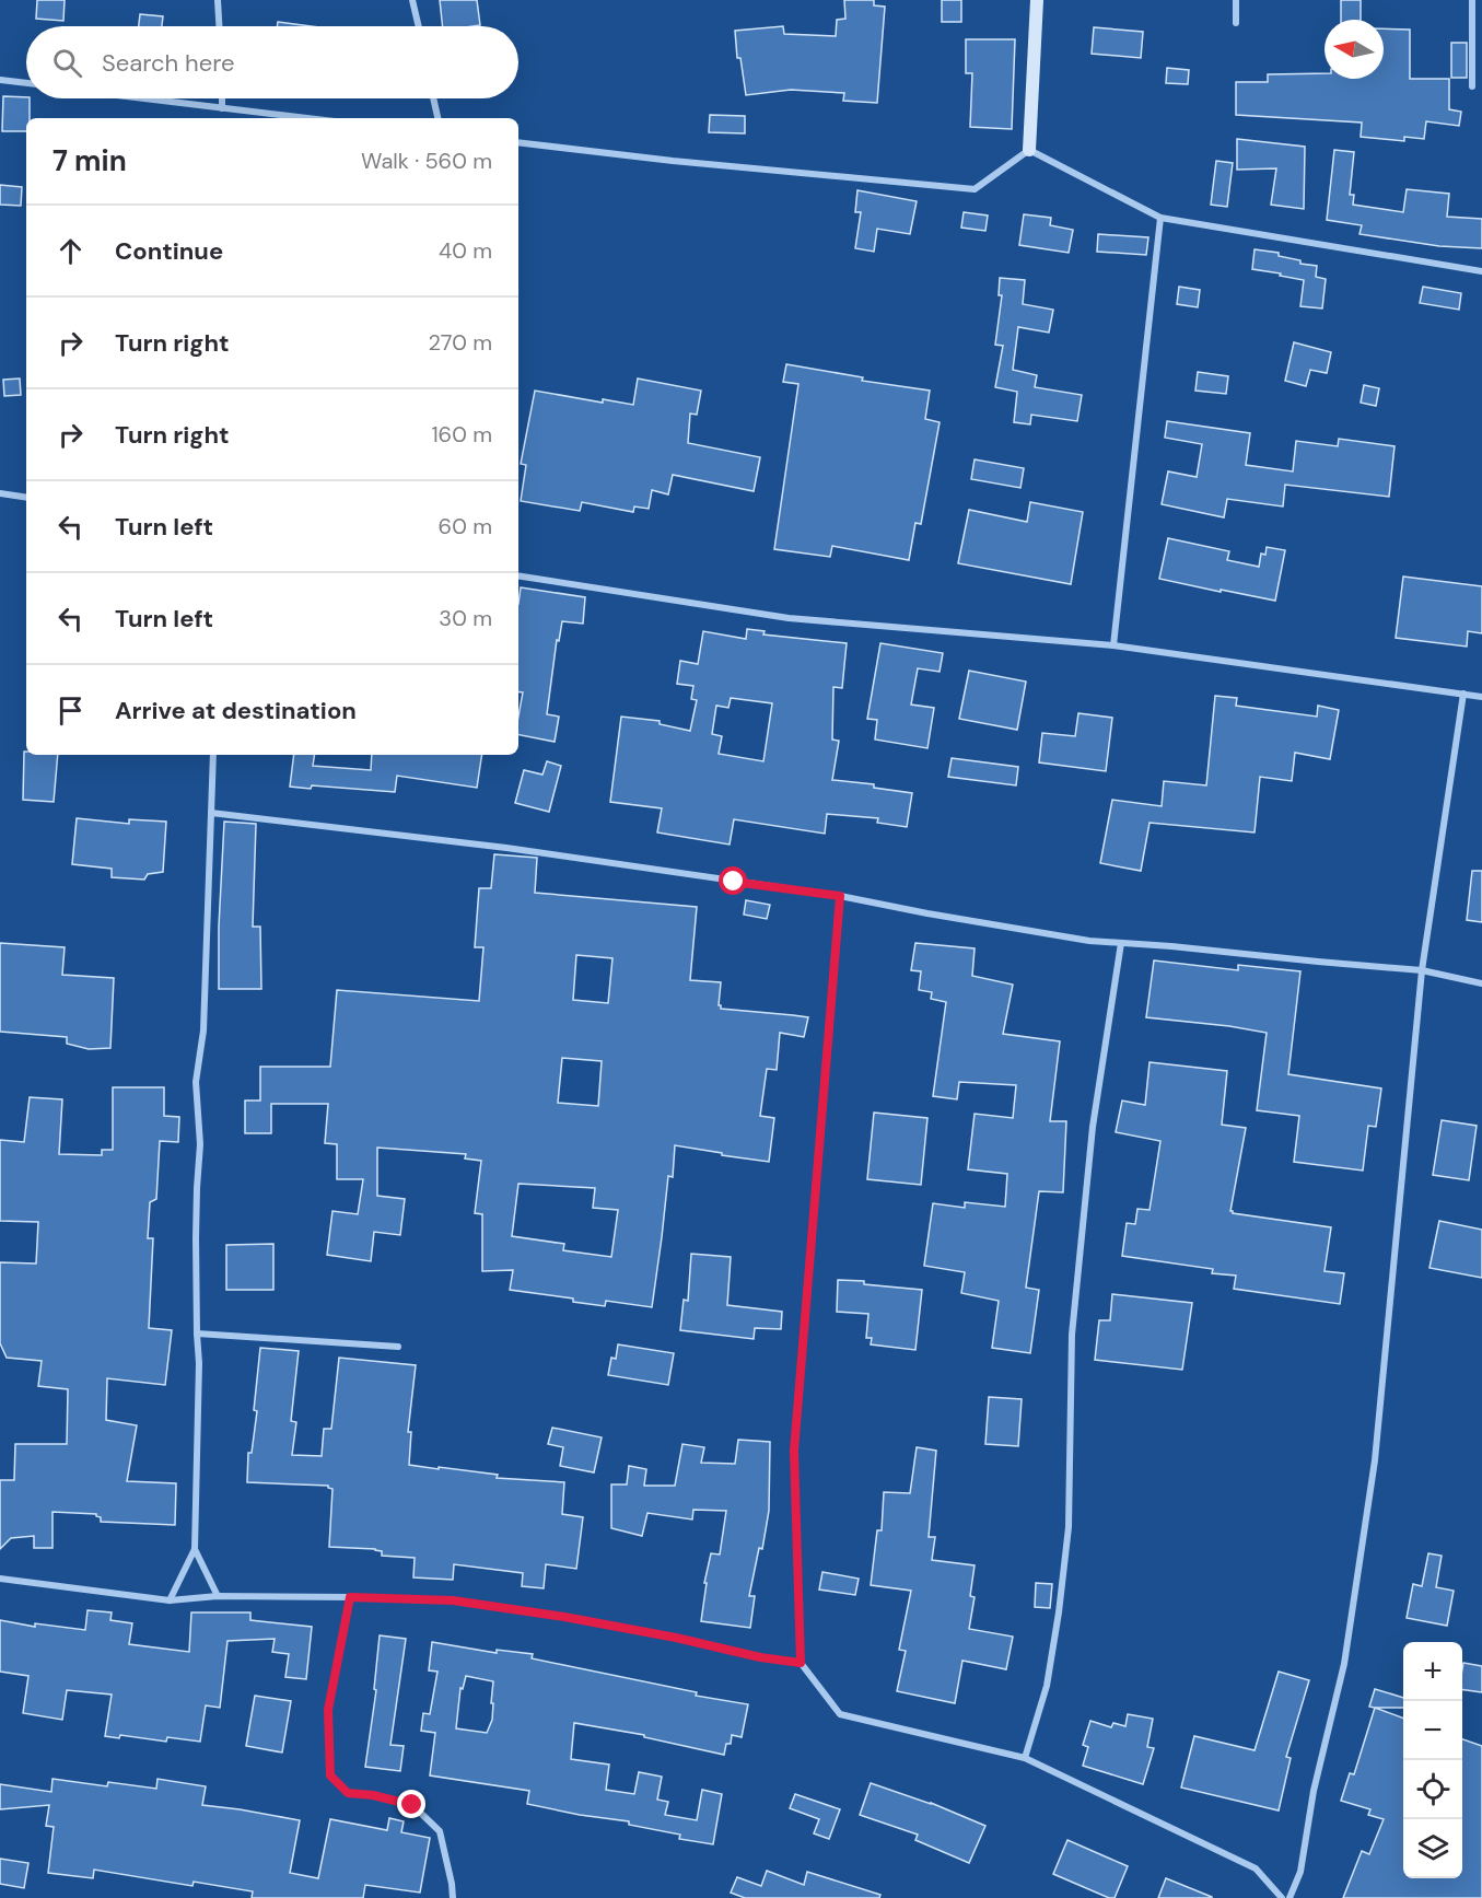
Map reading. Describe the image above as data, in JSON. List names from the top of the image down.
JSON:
{
  "north": "left",
  "page": {
    "search": "Search here",
    "heading": ["7 min", "Walk · 560 m"],
    "list": [
      ["Continue", "40 m"],
      ["Turn right", "270 m"],
      ["Turn right", "160 m"],
      ["Turn left", "60 m"],
      ["Turn left", "30 m"],
      "Arrive at destination"
    ],
    "map_buttons": ["+", "−"]
  }
}
